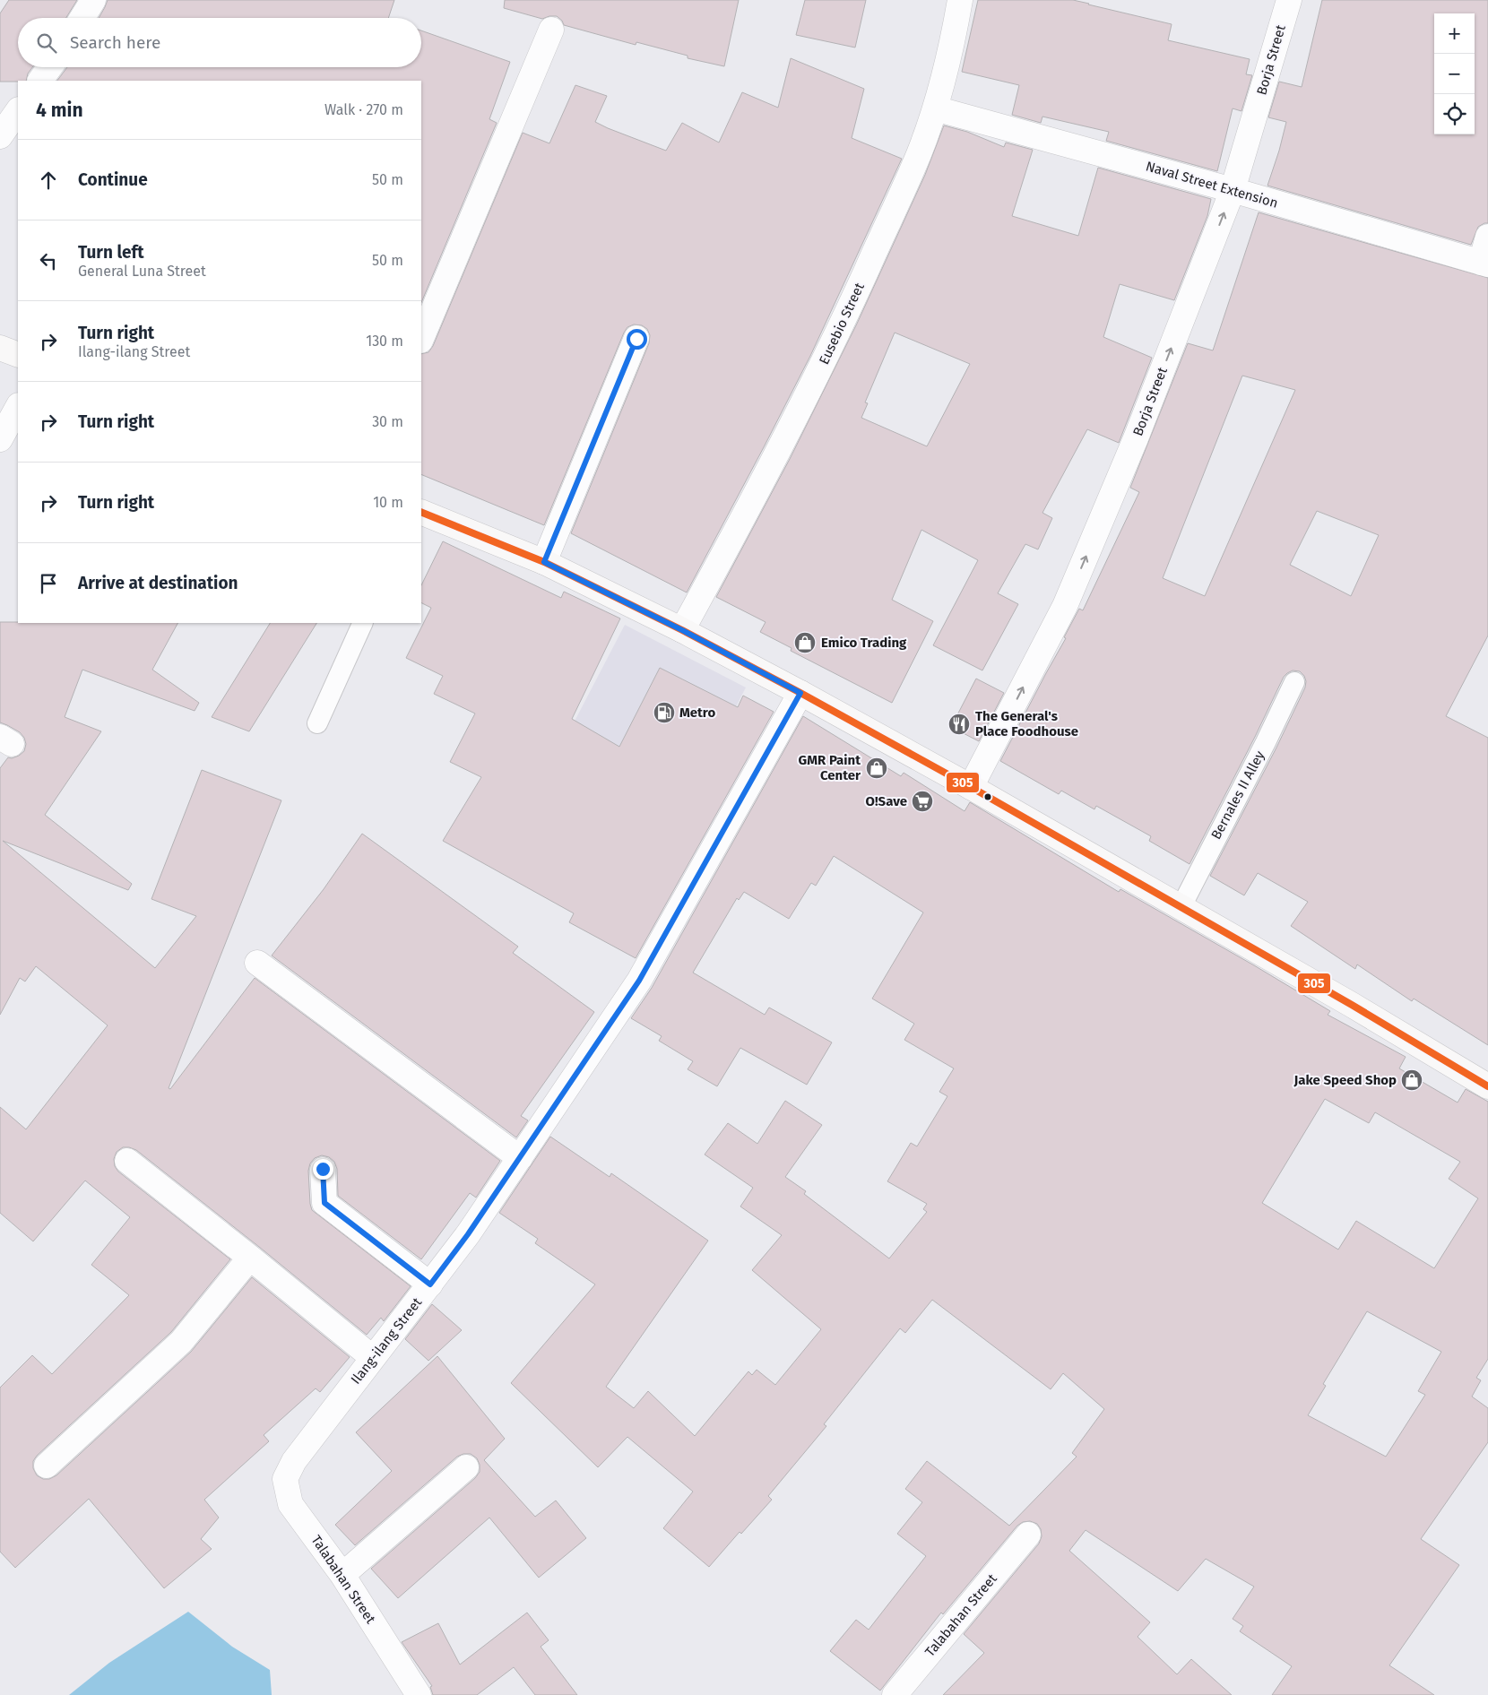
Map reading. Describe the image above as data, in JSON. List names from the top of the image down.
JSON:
{
  "streets": {
    "street": [
      "Borja Street",
      "Naval Street Extension",
      "Eusebio Street",
      "Ilang-ilang Street",
      "Talabahan Street"
    ],
    "lane": ["Bernales II Alley"]
  },
  "crossings": [
    ["Borja Street", "Naval Street Extension"],
    ["Naval Street Extension", "Eusebio Street"],
    ["Ilang-ilang Street", "Talabahan Street"]
  ],
  "one_way": ["Borja Street"],
  "places": {
    "shop": ["Emico Trading", "GMR Paint Center", "Jake Speed Shop"],
    "fuel station": ["Metro"],
    "restaurant": ["The General's Place Foodhouse"],
    "supermarket": ["O!Save"]
  },
  "lines": ["transit line 305"],
  "page": {
    "map_buttons": ["+", "−"],
    "search": "Search here",
    "heading": ["4 min", "Walk · 270 m"],
    "list": [
      ["Continue", "50 m"],
      ["Turn left", "General Luna Street", "50 m"],
      ["Turn right", "Ilang-ilang Street", "130 m"],
      ["Turn right", "30 m"],
      ["Turn right", "10 m"],
      "Arrive at destination"
    ]
  }
}
